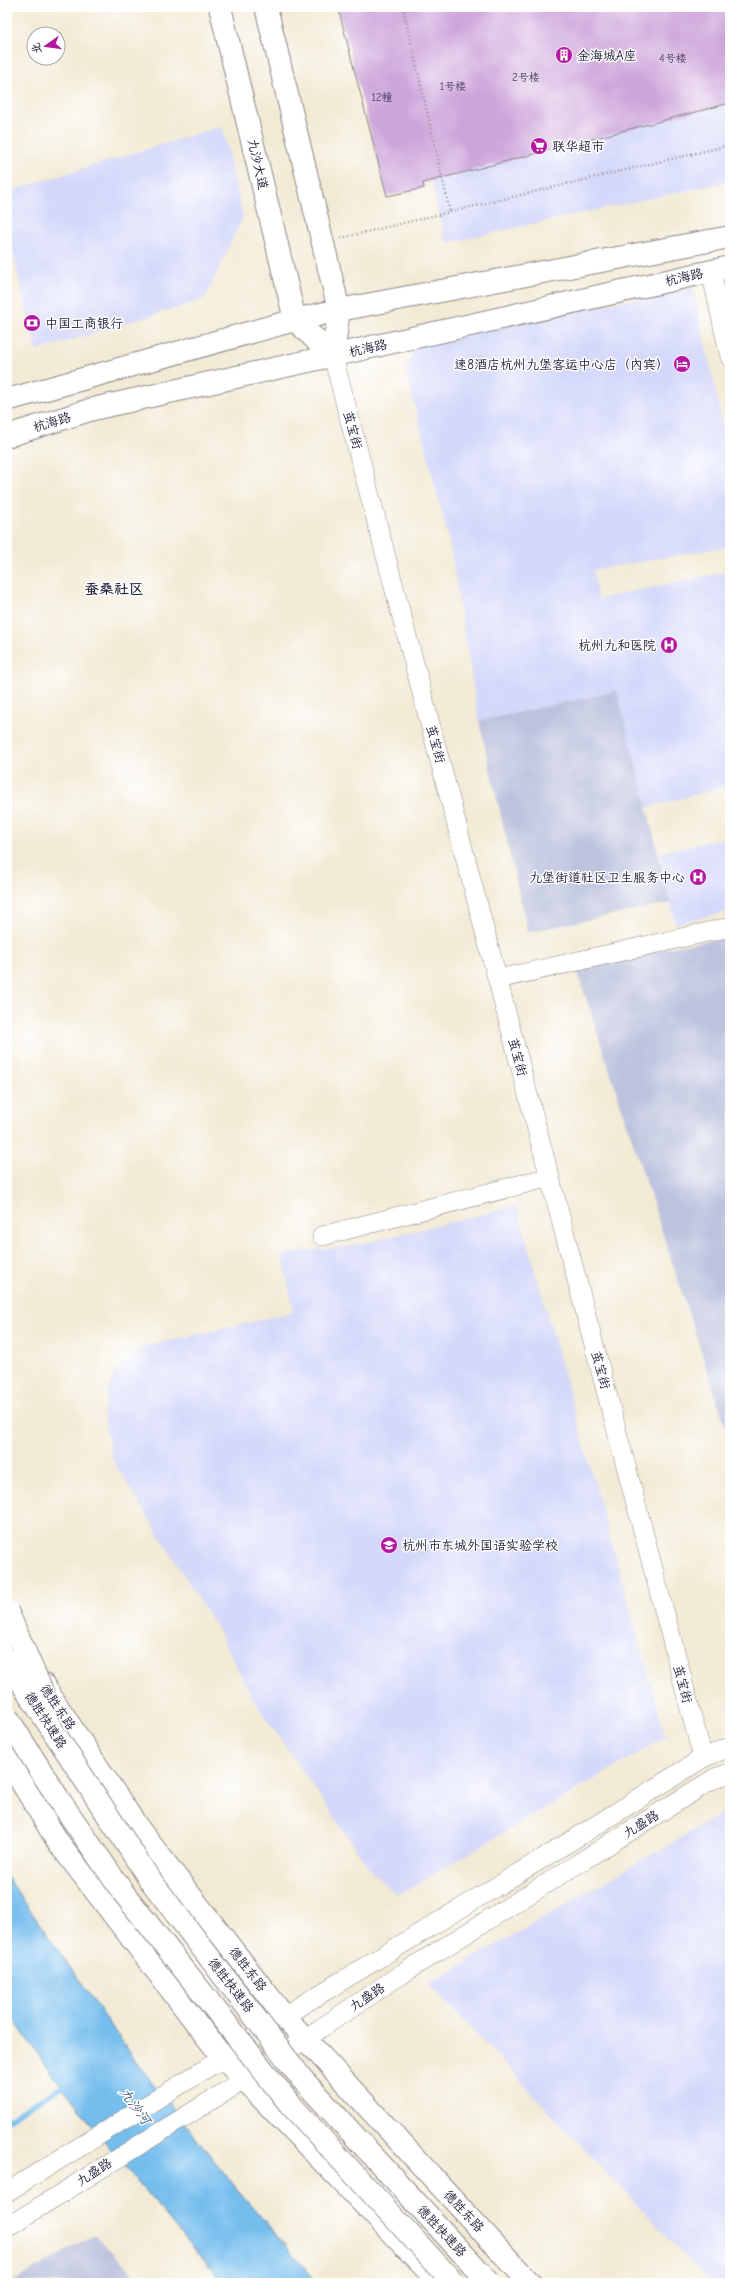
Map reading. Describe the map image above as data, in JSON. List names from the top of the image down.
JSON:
{
  "streets": {
    "main road": [
      "九沙大道",
      "杭海路",
      "德胜东路",
      "德胜快速路"
    ],
    "street": ["茧宝街", "九盛路"]
  },
  "crossings": [
    ["杭海路", "茧宝街"],
    ["茧宝街", "九盛路"],
    ["德胜东路", "九盛路"]
  ],
  "districts": ["蚕桑社区"],
  "water": ["九沙河"],
  "places": {
    "building": ["金海城A座"],
    "supermarket": ["联华超市"],
    "bank": ["中国工商银行"],
    "hotel": ["速8酒店杭州九堡客运中心店（内宾）"],
    "hospital": ["杭州九和医院", "九堡街道社区卫生服务中心"],
    "school or university": ["杭州市东城外国语实验学校"]
  },
  "house_numbers": [
    "4号楼",
    "2号楼",
    "1号楼",
    "12幢"
  ],
  "north": "left"
}
